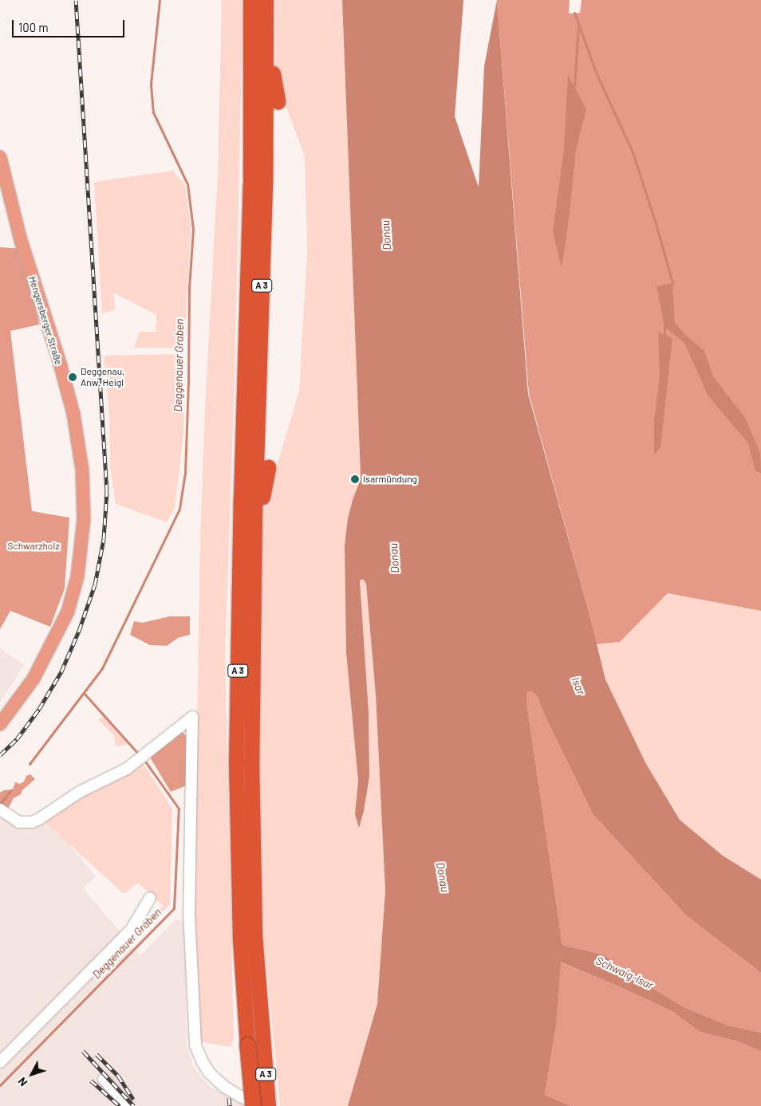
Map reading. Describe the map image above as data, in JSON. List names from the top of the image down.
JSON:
{
  "streets": {
    "highway": ["A 3"],
    "main road": ["Hengersberger Straße"]
  },
  "water": [
    "Donau",
    "Deggenauer Graben",
    "Isar",
    "Schwaig-Isar"
  ],
  "parks": ["Schwarzholz"],
  "places": ["Deggenau, Anw. Heigl", "Isarmündung"],
  "scale_bar": "100 m",
  "north": "bottom left"
}
